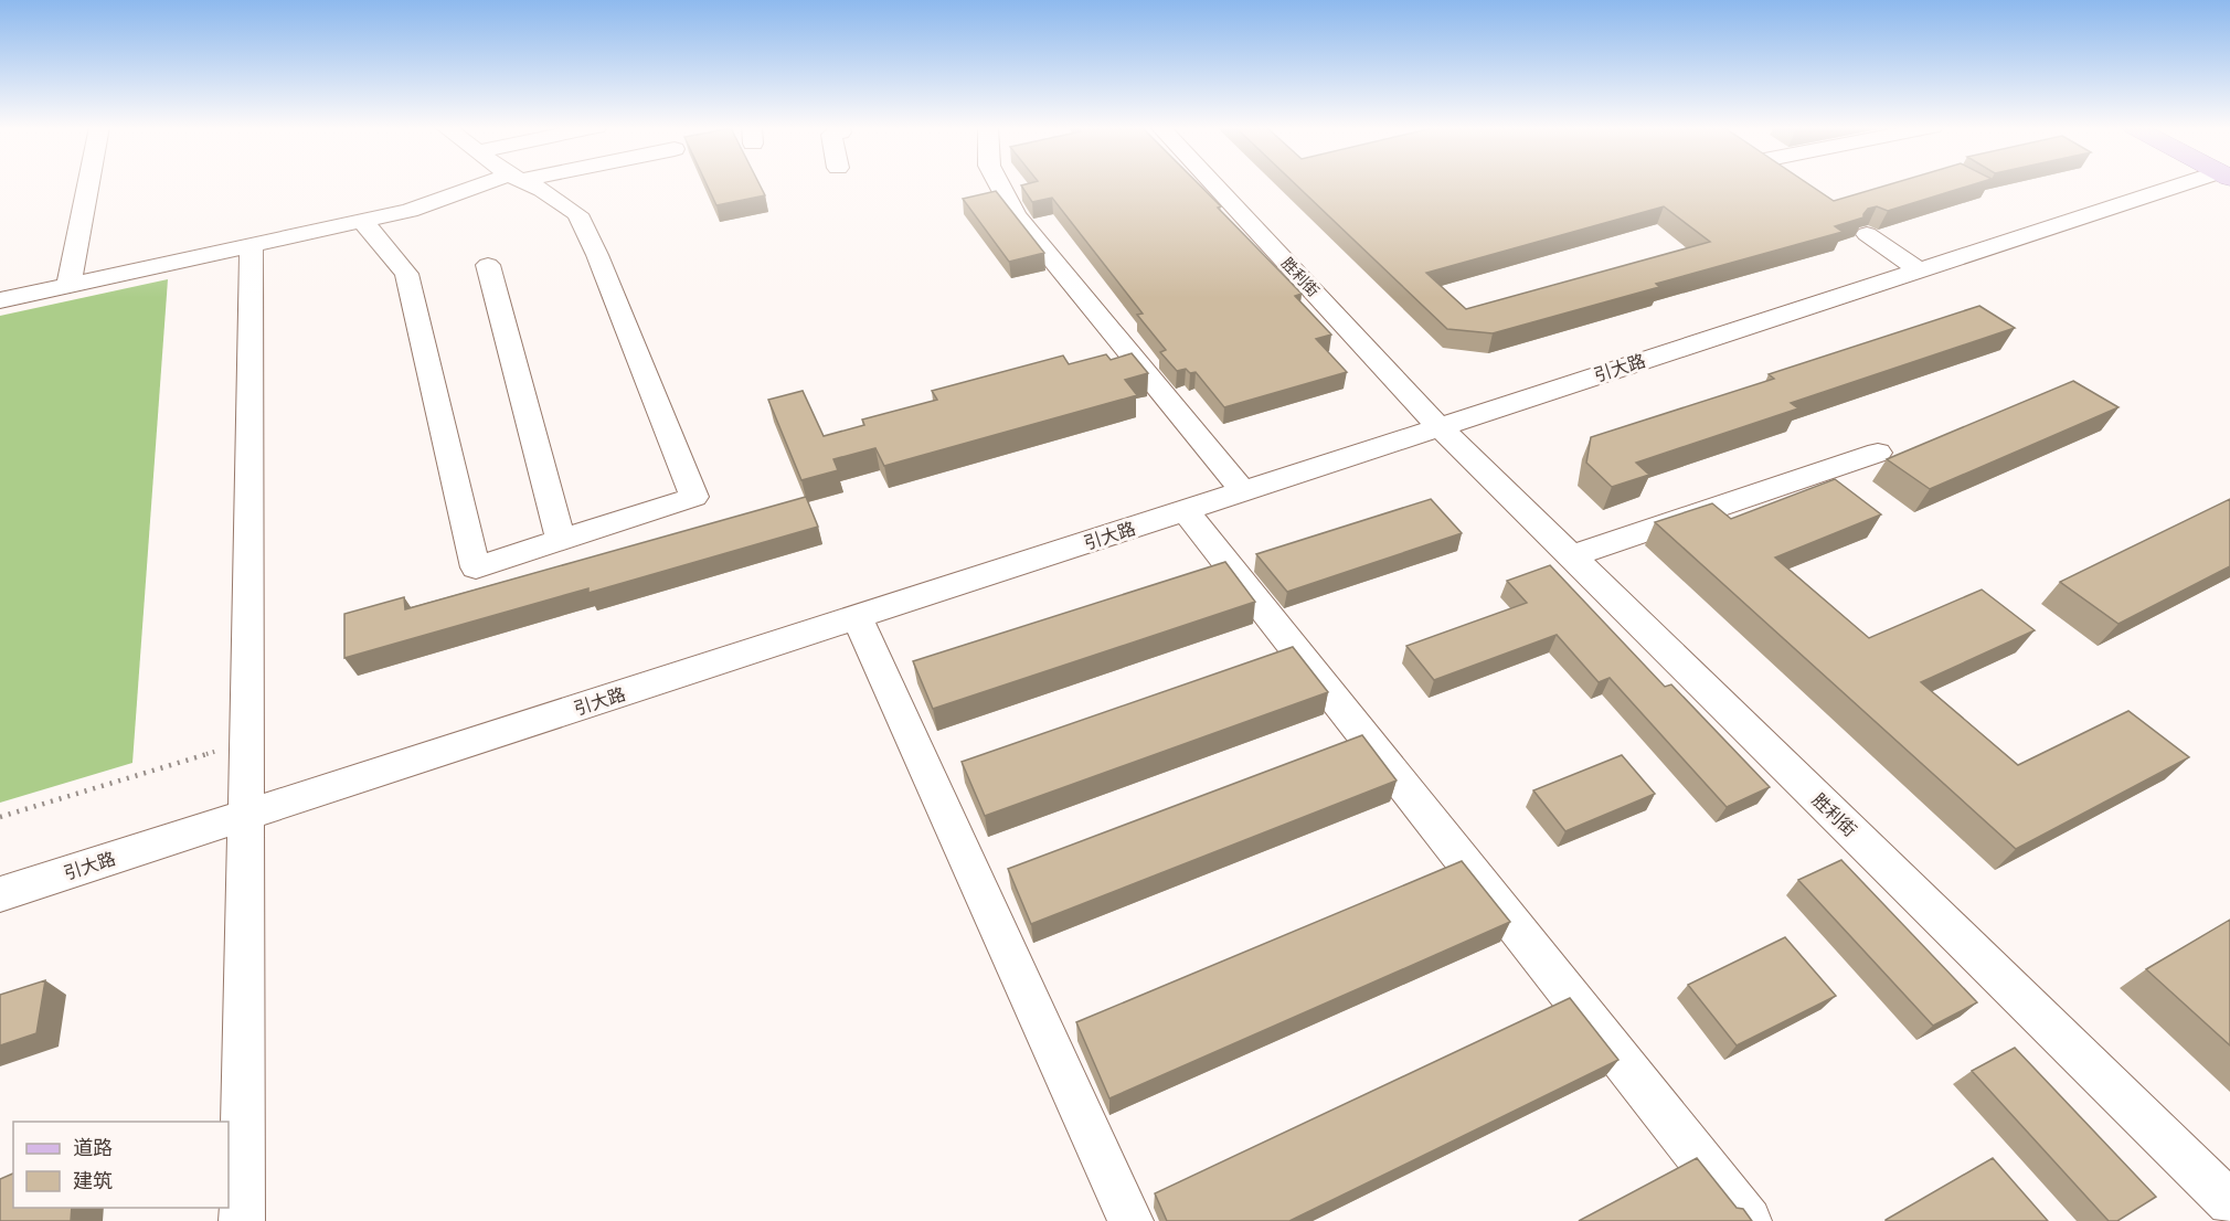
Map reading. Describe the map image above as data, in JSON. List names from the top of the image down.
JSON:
{
  "streets": {
    "street": ["胜利街", "引大路"]
  },
  "crossings": [
    ["胜利街", "引大路"]
  ],
  "legend": ["道路", "建筑"]
}
